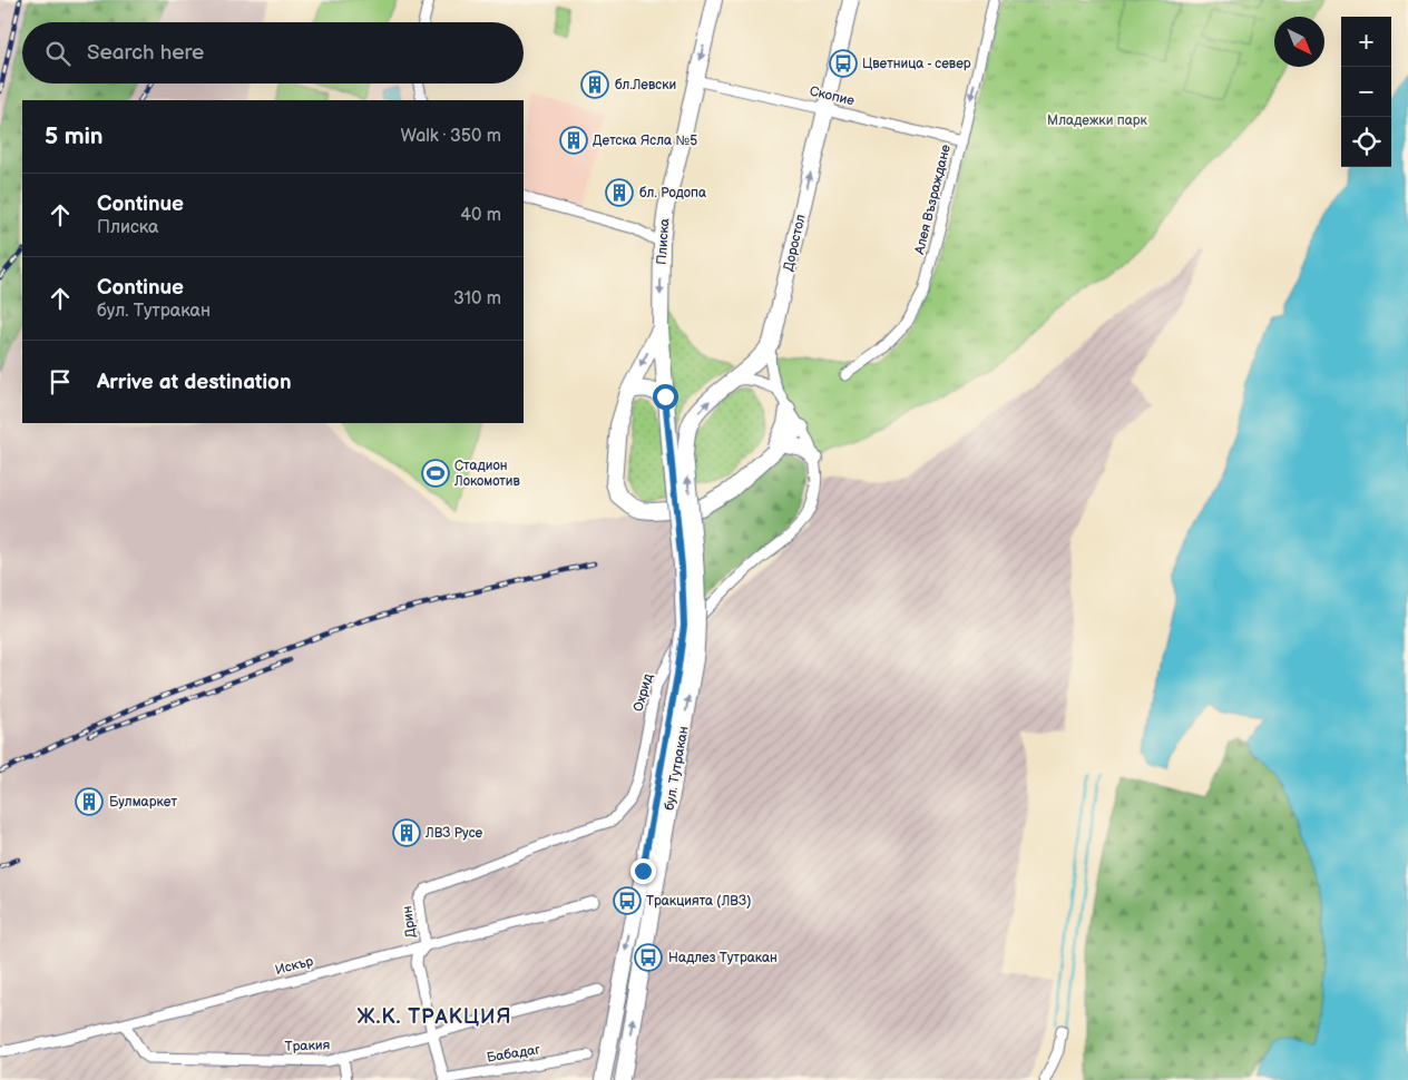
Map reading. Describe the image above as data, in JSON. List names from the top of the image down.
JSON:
{
  "streets": {
    "main road": ["Плиска", "Доростол", "бул. Тутракан"],
    "street": [
      "Скопие",
      "Алея Възраждане",
      "Охрид",
      "Дрин",
      "Искър",
      "Тракия",
      "Бабадаг"
    ]
  },
  "crossings": [
    ["Скопие", "Алея Възраждане"],
    ["Скопие", "Плиска"],
    ["Скопие", "Доростол"],
    ["Плиска", "Доростол"],
    ["Плиска", "бул. Тутракан"],
    ["Доростол", "Охрид"],
    ["Доростол", "бул. Тутракан"],
    ["Охрид", "Дрин"],
    ["Дрин", "Искър"],
    ["Дрин", "Тракия"],
    ["Дрин", "Бабадаг"],
    ["Искър", "Тракия"]
  ],
  "one_way": ["Алея Възраждане", "Плиска", "Доростол"],
  "districts": ["Ж.К. ТРАКЦИЯ"],
  "parks": ["Младежки парк"],
  "places": {
    "bus stop": ["Цветница - север", "Тракцията (ЛВЗ)", "Надлез Тутракан"],
    "building": [
      "бл.Левски",
      "Детска Ясла №5",
      "бл. Родопа",
      "Булмаркет",
      "ЛВЗ Русе"
    ],
    "sports": ["Стадион Локомотив"]
  },
  "north": "bottom right",
  "page": {
    "map_buttons": ["+", "−"],
    "search": "Search here",
    "heading": ["5 min", "Walk · 350 m"],
    "list": [
      ["Continue", "Плиска", "40 m"],
      ["Continue", "бул. Тутракан", "310 m"],
      "Arrive at destination"
    ]
  }
}
